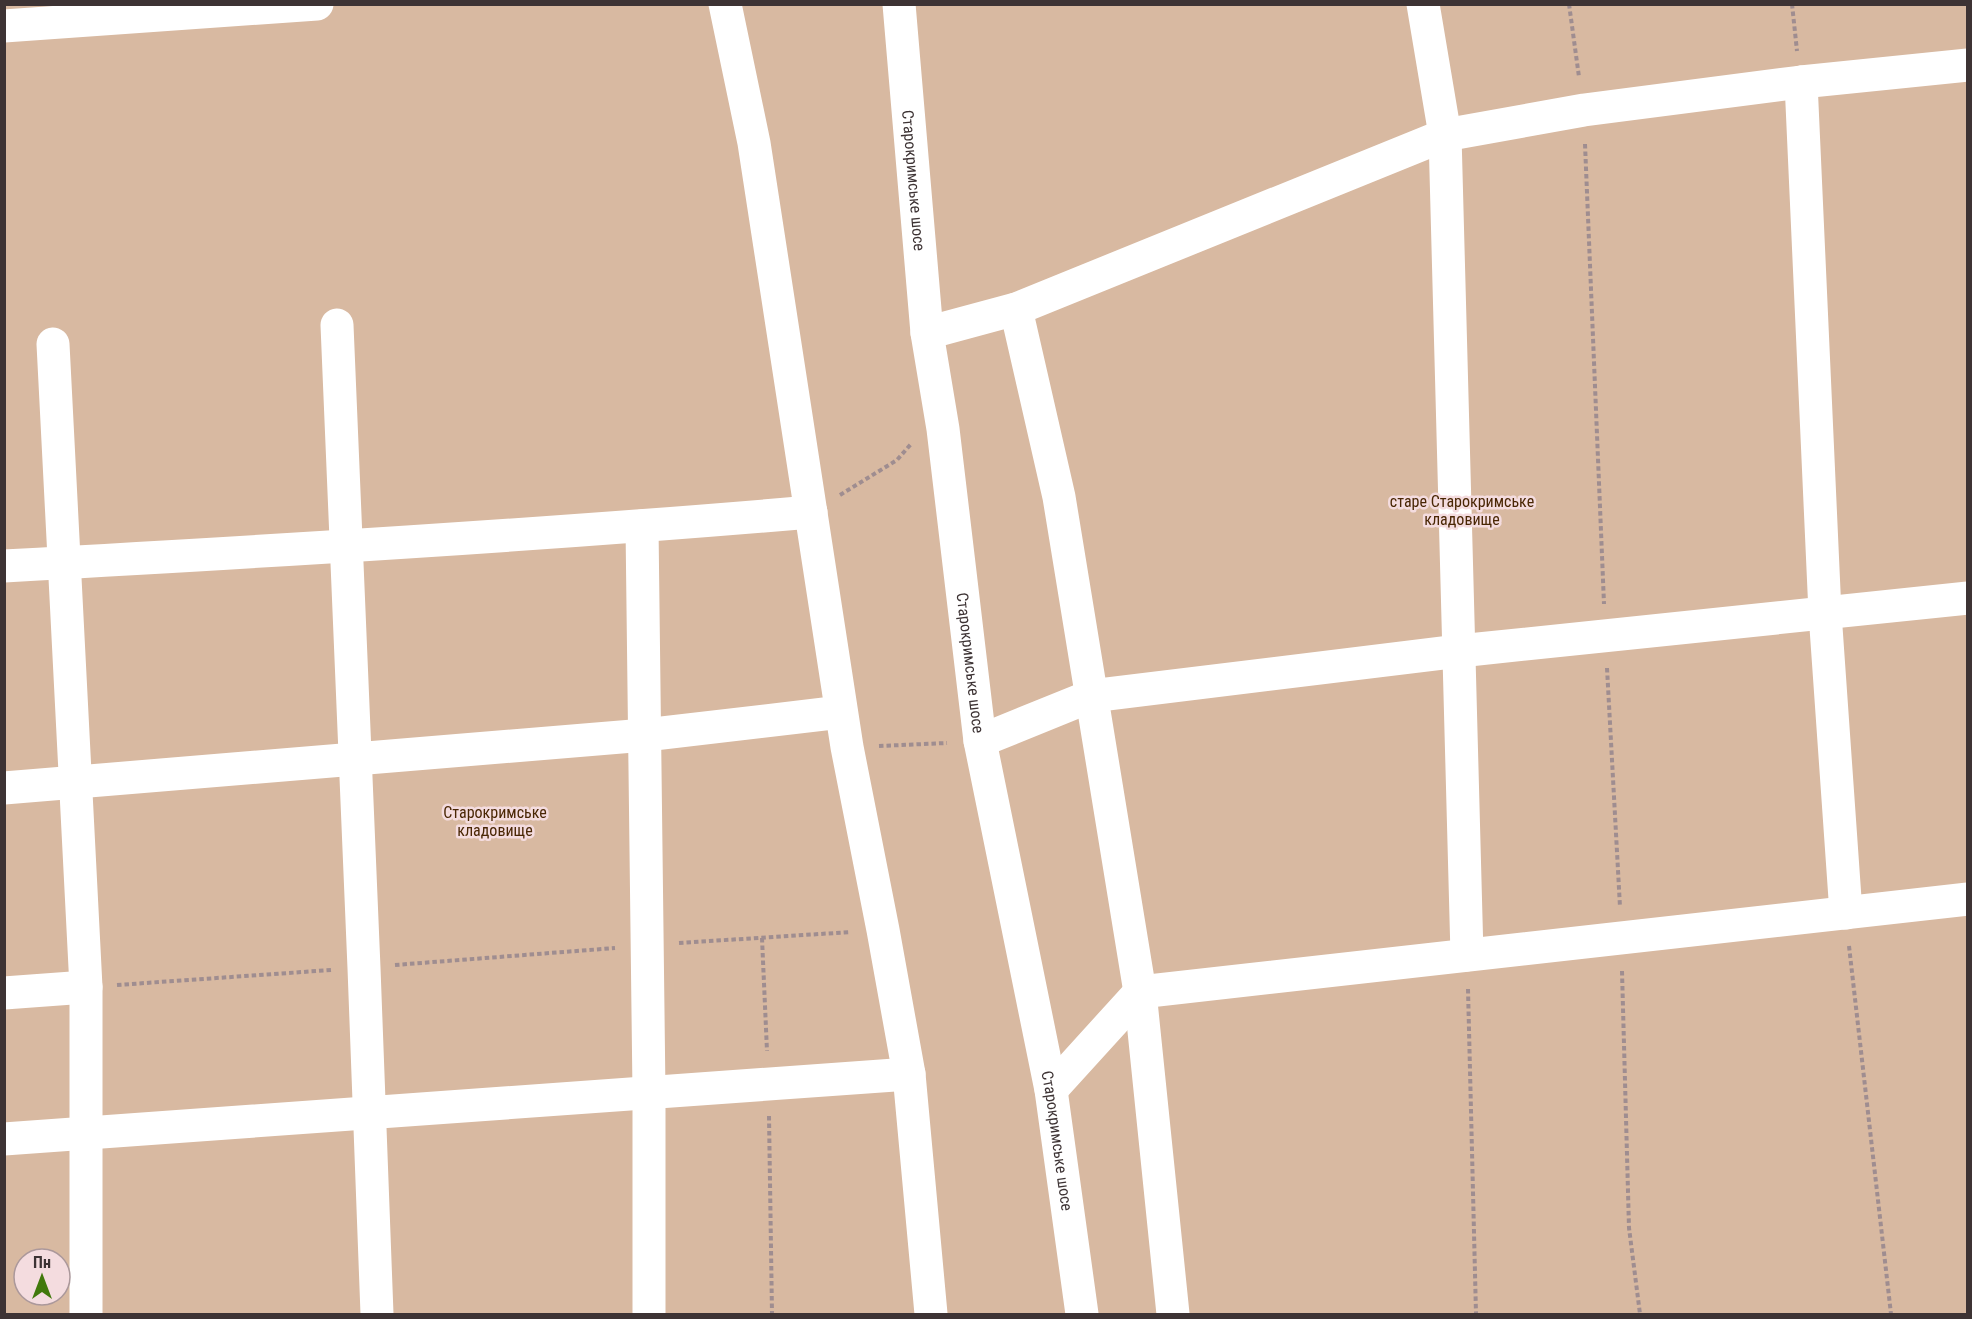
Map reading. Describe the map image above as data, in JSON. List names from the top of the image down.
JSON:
{
  "streets": {
    "street": ["Старокримське шосе"]
  },
  "parks": ["старе Старокримське кладовище", "Старокримське кладовище"],
  "north": "top"
}
